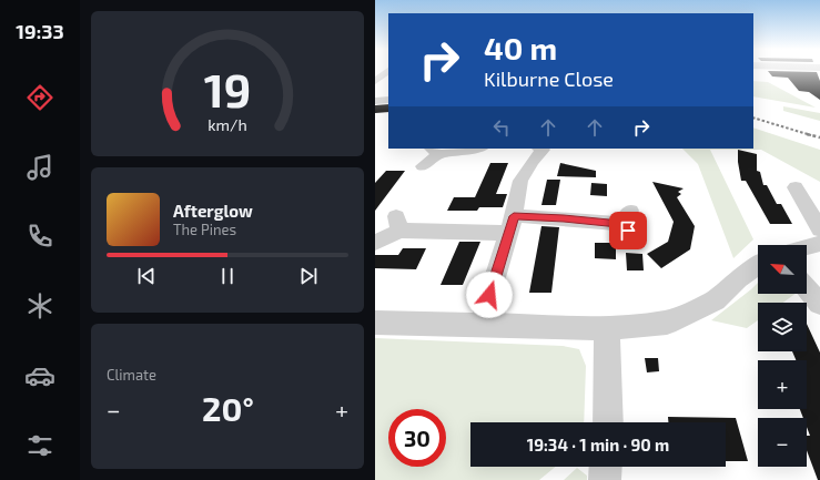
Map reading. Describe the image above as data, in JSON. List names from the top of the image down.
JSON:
{
  "north": "top left",
  "page": {
    "tabs": "19:33",
    "turn": ["40 m", "Kilburne Close"],
    "song": ["Afterglow", "The Pines"],
    "map_buttons": ["+", "−"],
    "tile": "Climate",
    "heat": ["−", "20°", "+"],
    "limit": "30",
    "trip": "19:34 · 1 min · 90 m",
    "gauge": ["19", "km/h"]
  }
}
